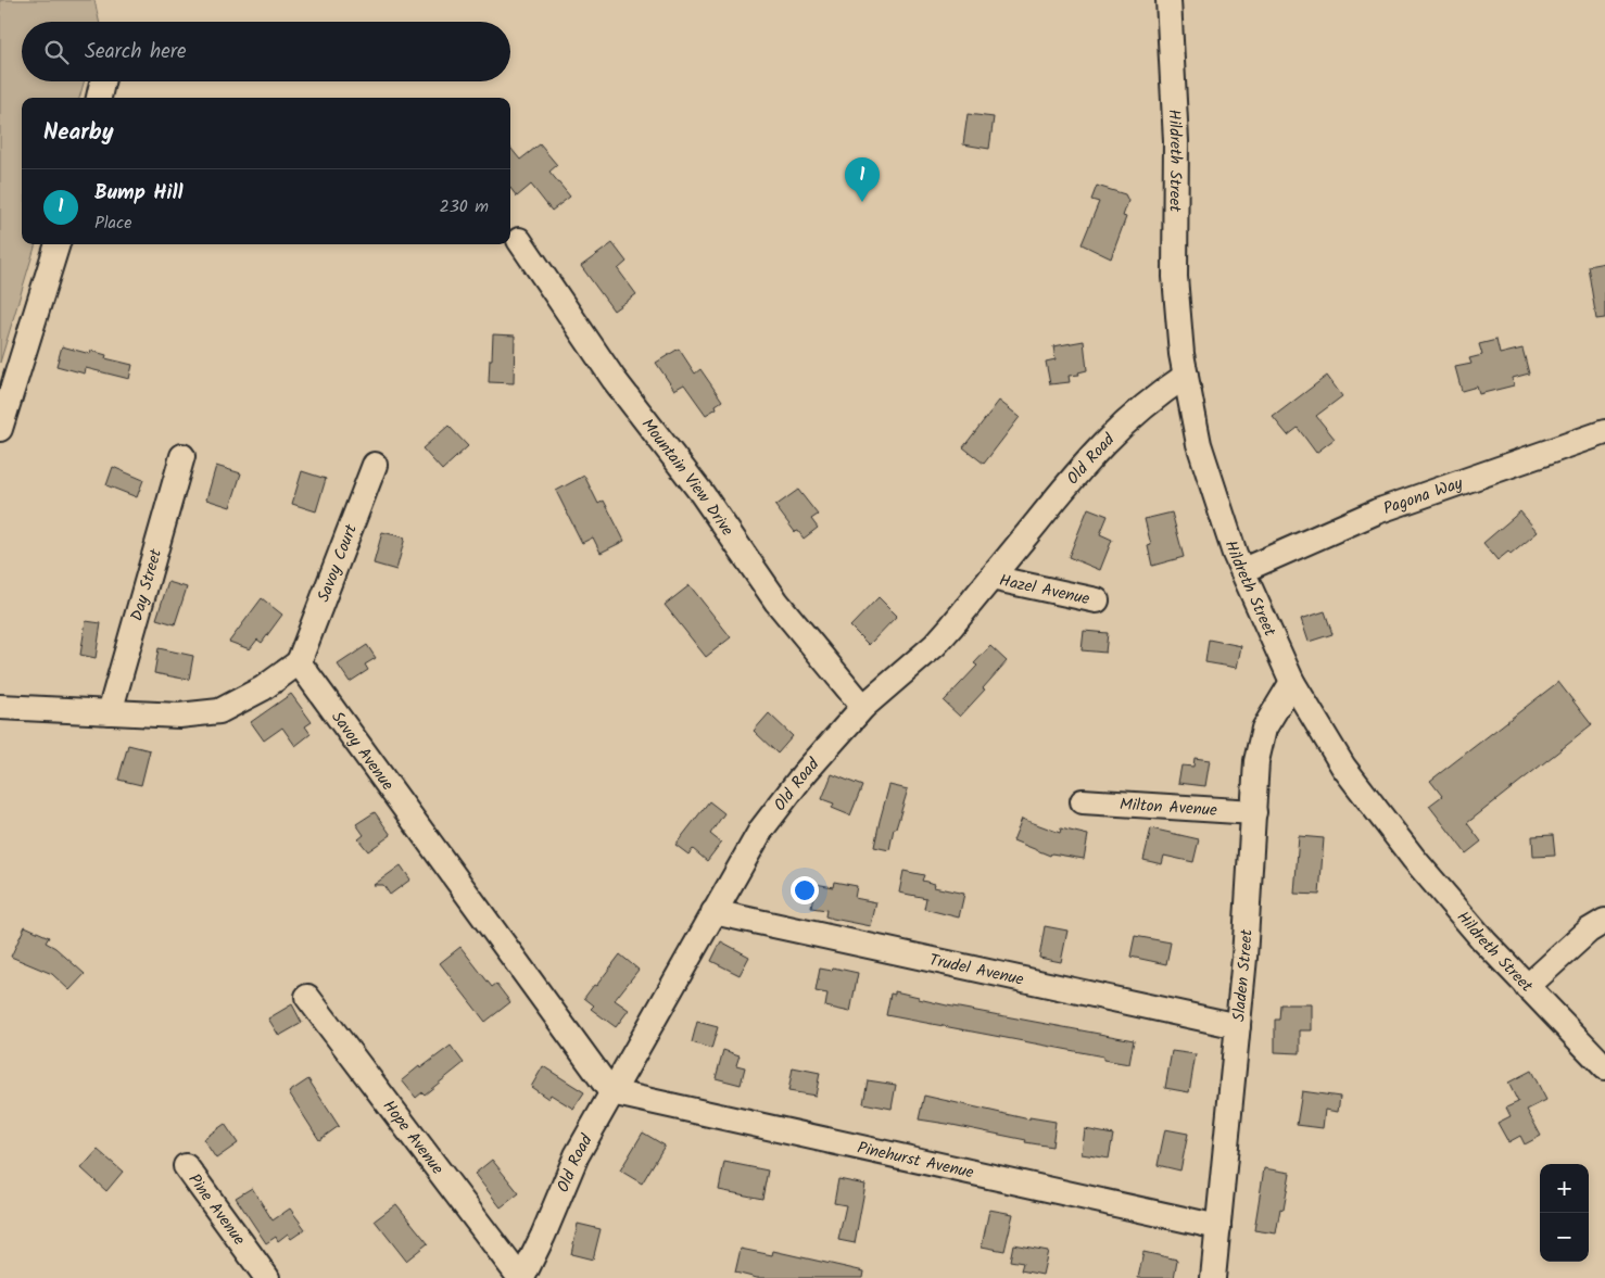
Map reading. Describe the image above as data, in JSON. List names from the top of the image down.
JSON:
{
  "streets": {
    "street": [
      "Hildreth Street",
      "Old Road",
      "Mountain View Drive",
      "Pagona Way",
      "Savoy Court",
      "Day Street",
      "Hazel Avenue",
      "Savoy Avenue",
      "Milton Avenue",
      "Trudel Avenue",
      "Sladen Street",
      "Hope Avenue",
      "Pinehurst Avenue",
      "Pine Avenue"
    ]
  },
  "crossings": [
    ["Hildreth Street", "Old Road"],
    ["Hildreth Street", "Pagona Way"],
    ["Hildreth Street", "Sladen Street"],
    ["Old Road", "Mountain View Drive"],
    ["Old Road", "Hazel Avenue"],
    ["Old Road", "Savoy Avenue"],
    ["Old Road", "Trudel Avenue"],
    ["Old Road", "Hope Avenue"],
    ["Old Road", "Pinehurst Avenue"],
    ["Savoy Court", "Savoy Avenue"],
    ["Savoy Avenue", "Pinehurst Avenue"],
    ["Milton Avenue", "Sladen Street"],
    ["Trudel Avenue", "Sladen Street"],
    ["Sladen Street", "Pinehurst Avenue"]
  ],
  "page": {
    "search": "Search here",
    "heading": "Nearby",
    "pins": "1",
    "list": [
      {
        "mark": "1",
        "name": "Bump Hill",
        "note": "Place",
        "value": "230 m"
      }
    ],
    "map_buttons": ["+", "−"]
  }
}
